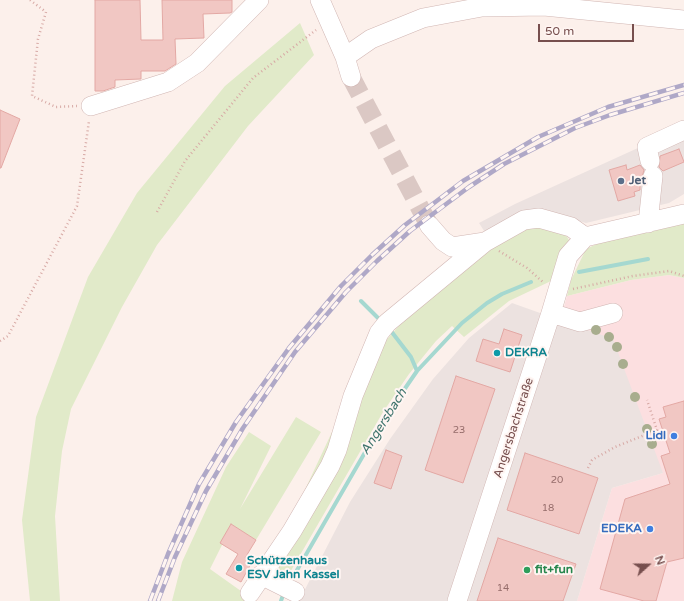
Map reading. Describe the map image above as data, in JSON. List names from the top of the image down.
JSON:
{
  "streets": {
    "street": ["Angersbachstraße"]
  },
  "water": ["Angersbach"],
  "places": [
    "Jet",
    "DEKRA",
    "Lidl",
    "EDEKA",
    "Schützenhaus ESV Jahn Kassel",
    "fit+fun"
  ],
  "house_numbers": [
    "23",
    "20",
    "18",
    "14"
  ],
  "scale_bar": "50 m",
  "north": "right"
}
